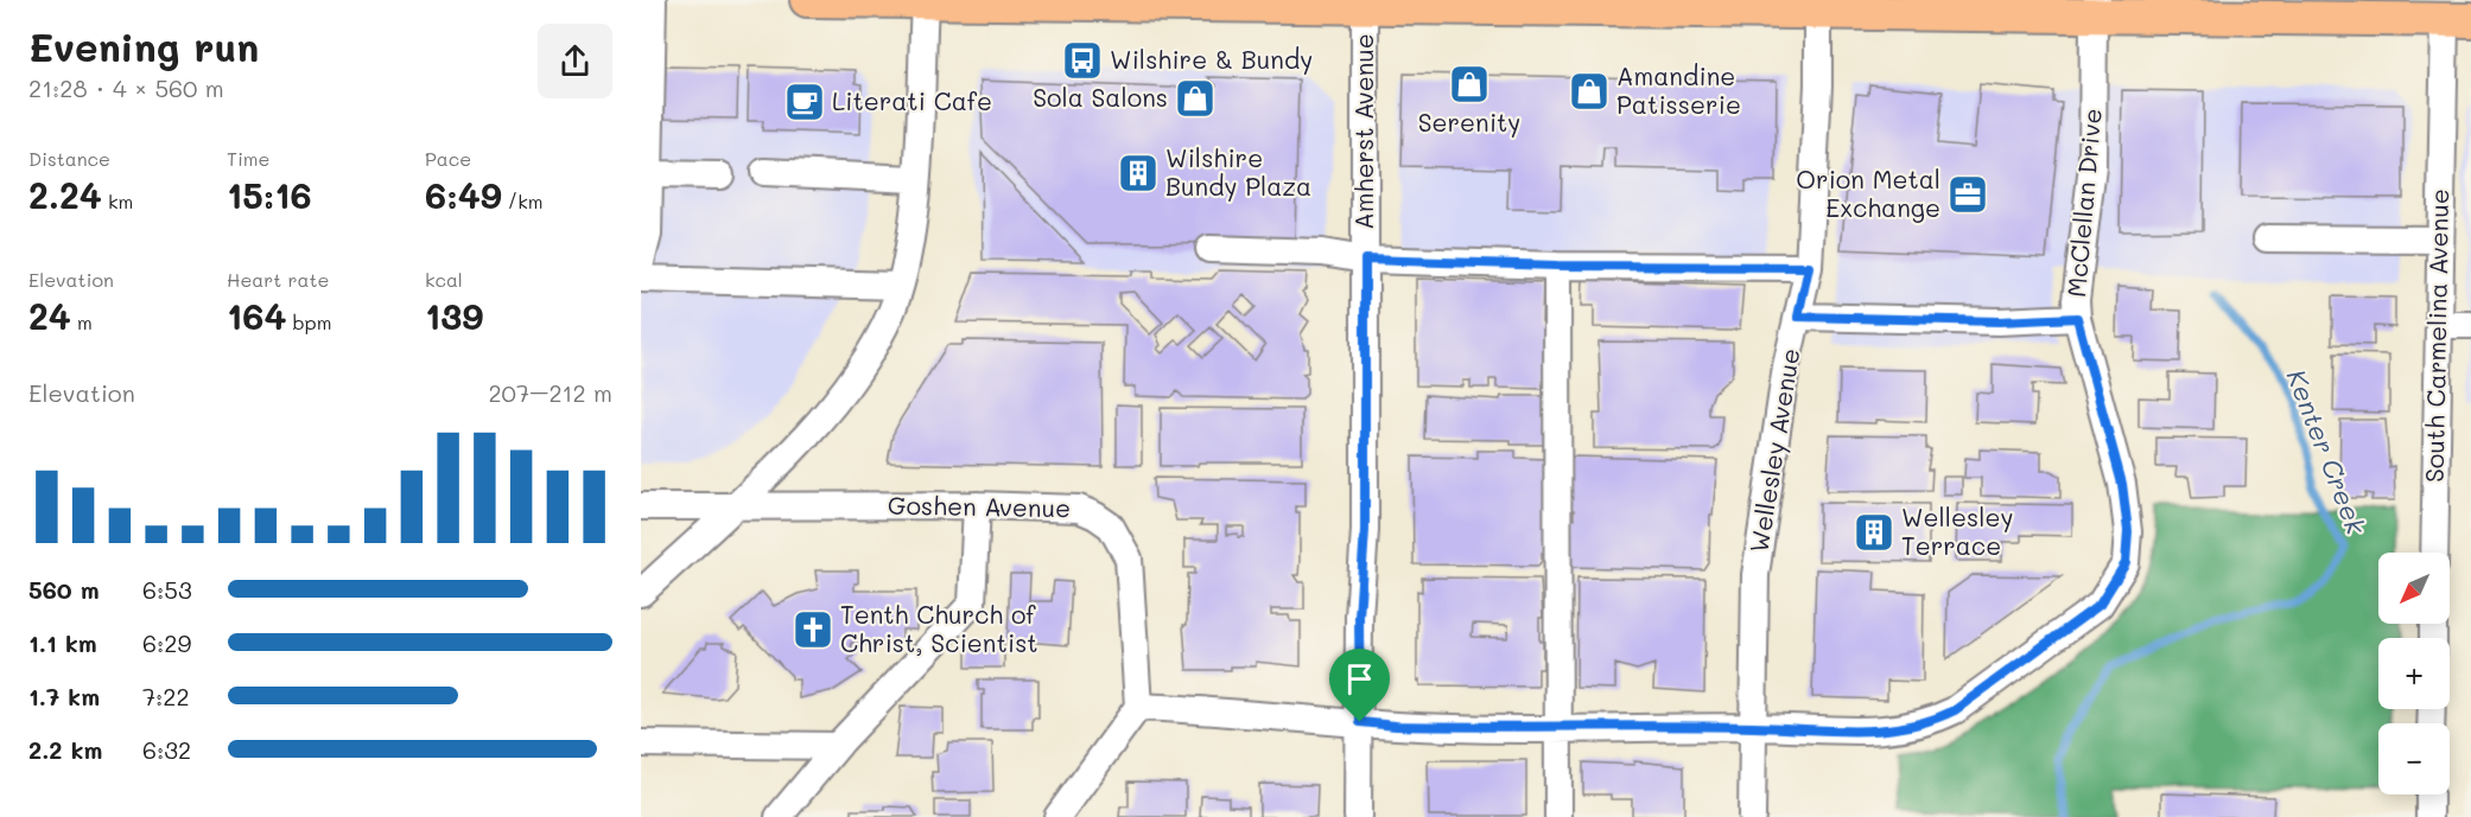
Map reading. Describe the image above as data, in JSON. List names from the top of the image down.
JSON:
{
  "streets": {
    "street": [
      "Amherst Avenue",
      "McClellan Drive",
      "South Carmelina Avenue",
      "Wellesley Avenue",
      "Goshen Avenue"
    ]
  },
  "crossings": [
    ["McClellan Drive", "Wellesley Avenue"]
  ],
  "water": ["Kenter Creek"],
  "places": {
    "bus stop": ["Wilshire & Bundy"],
    "shop": ["Serenity", "Amandine Patisserie", "Sola Salons"],
    "cafe": ["Literati Cafe"],
    "building": ["Wilshire Bundy Plaza", "Wellesley Terrace"],
    "office": ["Orion Metal Exchange"],
    "church": ["Tenth Church of Christ, Scientist"]
  },
  "north": "bottom left",
  "page": {
    "heading": ["Evening run", "21:28 · 4 × 560 m"],
    "stats": [
      ["Distance", "2.24 km"],
      ["Time", "15:16"],
      ["Pace", "6:49 /km"],
      ["Elevation", "24 m"],
      ["Heart rate", "164 bpm"],
      ["kcal", "139"]
    ],
    "chart": ["Elevation", "207–212 m"],
    "map_buttons": ["+", "−"],
    "list": [
      {
        "name": "560 m",
        "note": "6:53"
      },
      {
        "name": "1.1 km",
        "note": "6:29"
      },
      {
        "name": "1.7 km",
        "note": "7:22"
      },
      {
        "name": "2.2 km",
        "note": "6:32"
      }
    ]
  }
}
